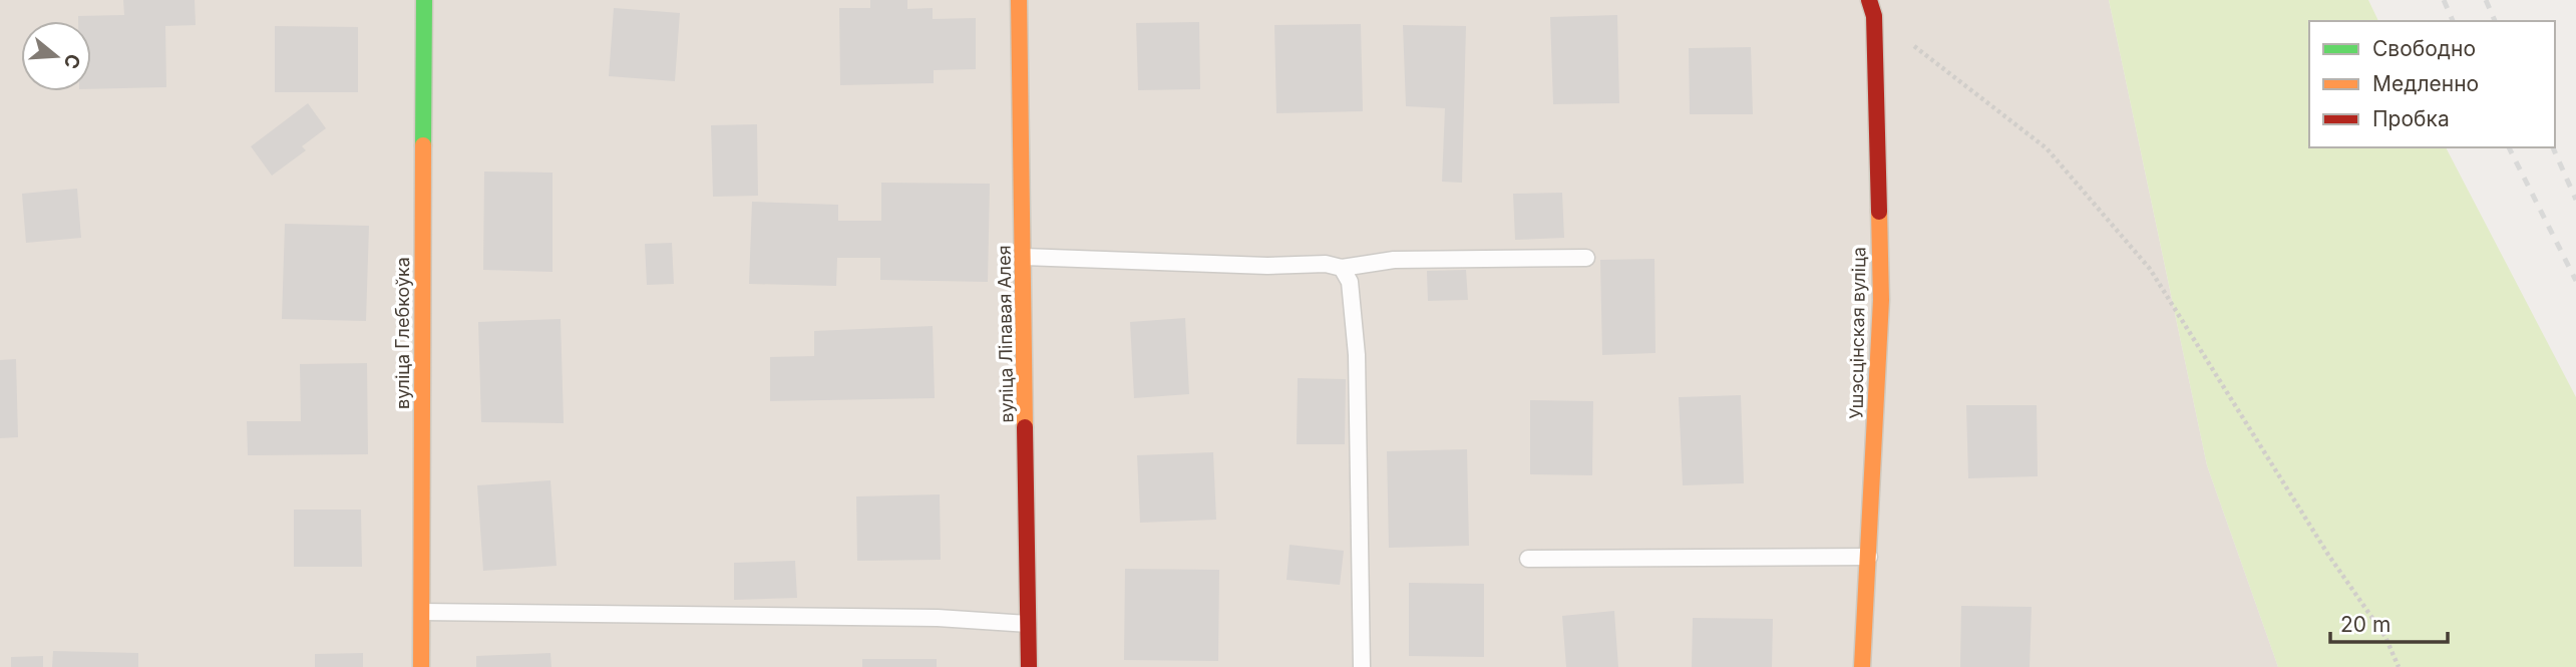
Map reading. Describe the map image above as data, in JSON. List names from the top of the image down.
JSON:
{
  "streets": {
    "street": ["вуліца Глебкоўка", "Ушэсцінская вуліца", "вуліца Ліпавая Алея"]
  },
  "legend": ["Свободно", "Медленно", "Пробка"],
  "scale_bar": "20 m",
  "north": "right"
}
